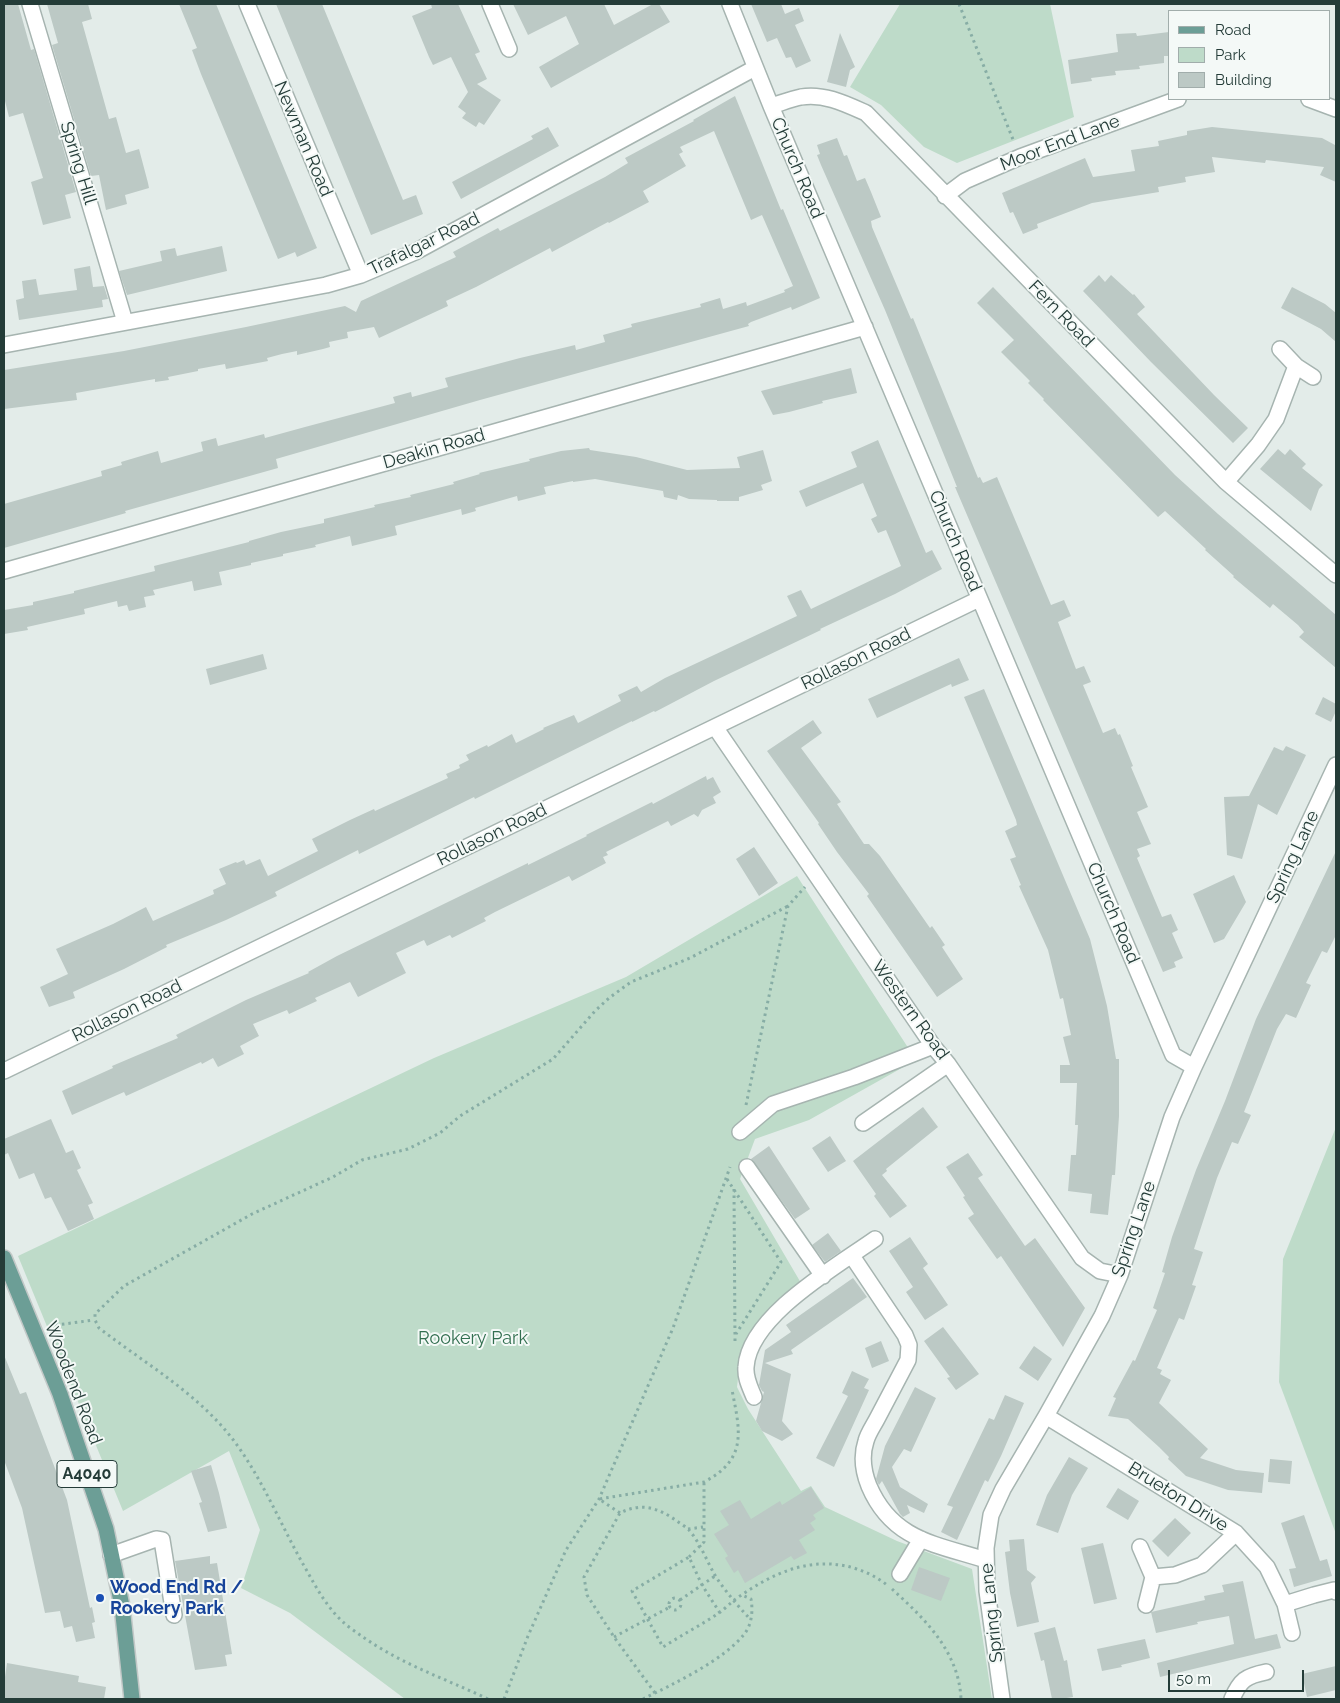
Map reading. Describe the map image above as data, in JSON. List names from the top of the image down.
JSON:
{
  "streets": {
    "main road": ["Woodend Road", "A4040"],
    "street": [
      "Newman Road",
      "Moor End Lane",
      "Spring Hill",
      "Church Road",
      "Trafalgar Road",
      "Fern Road",
      "Deakin Road",
      "Rollason Road",
      "Spring Lane",
      "Western Road",
      "Brueton Drive"
    ]
  },
  "crossings": [
    ["Newman Road", "Trafalgar Road"],
    ["Moor End Lane", "Fern Road"],
    ["Spring Hill", "Trafalgar Road"],
    ["Church Road", "Trafalgar Road"],
    ["Church Road", "Fern Road"],
    ["Church Road", "Deakin Road"],
    ["Church Road", "Rollason Road"],
    ["Church Road", "Spring Lane"],
    ["Rollason Road", "Western Road"],
    ["Spring Lane", "Western Road"],
    ["Spring Lane", "Brueton Drive"]
  ],
  "parks": ["Rookery Park"],
  "places": ["Wood End Rd / Rookery Park"],
  "legend": ["Road", "Park", "Building"],
  "scale_bar": "50 m"
}
